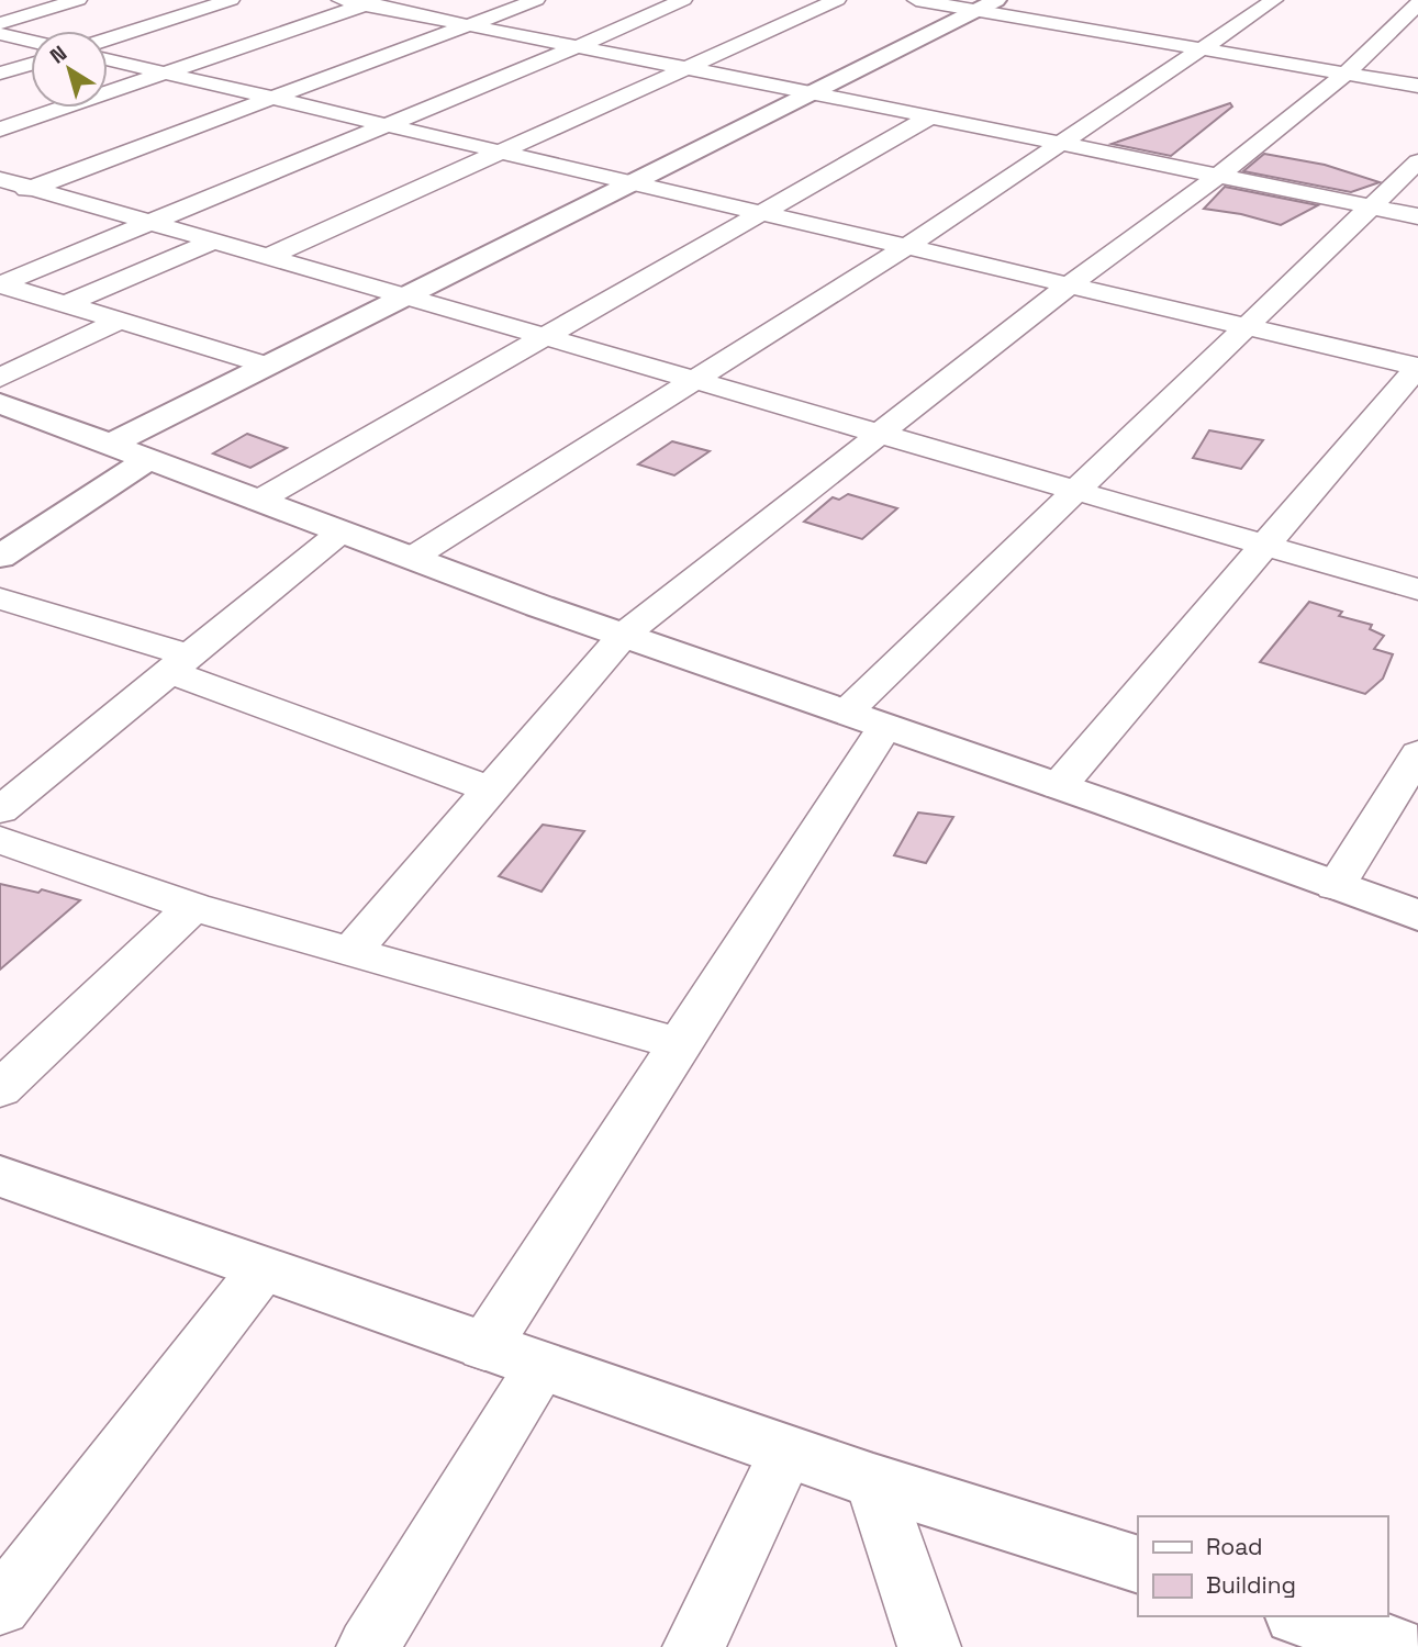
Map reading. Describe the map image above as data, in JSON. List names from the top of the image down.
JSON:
{
  "legend": ["Road", "Building"],
  "north": "top left"
}
